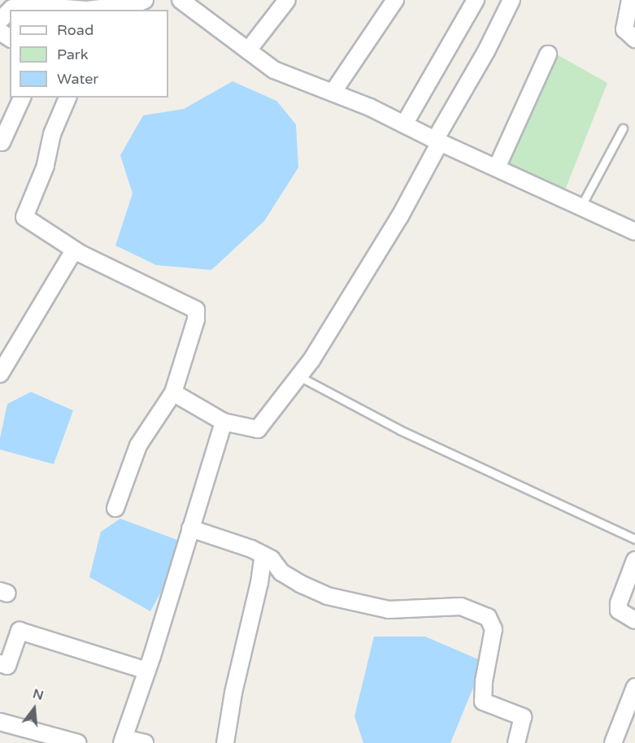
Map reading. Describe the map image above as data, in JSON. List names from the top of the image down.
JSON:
{
  "legend": ["Road", "Park", "Water"],
  "north": "top"
}
